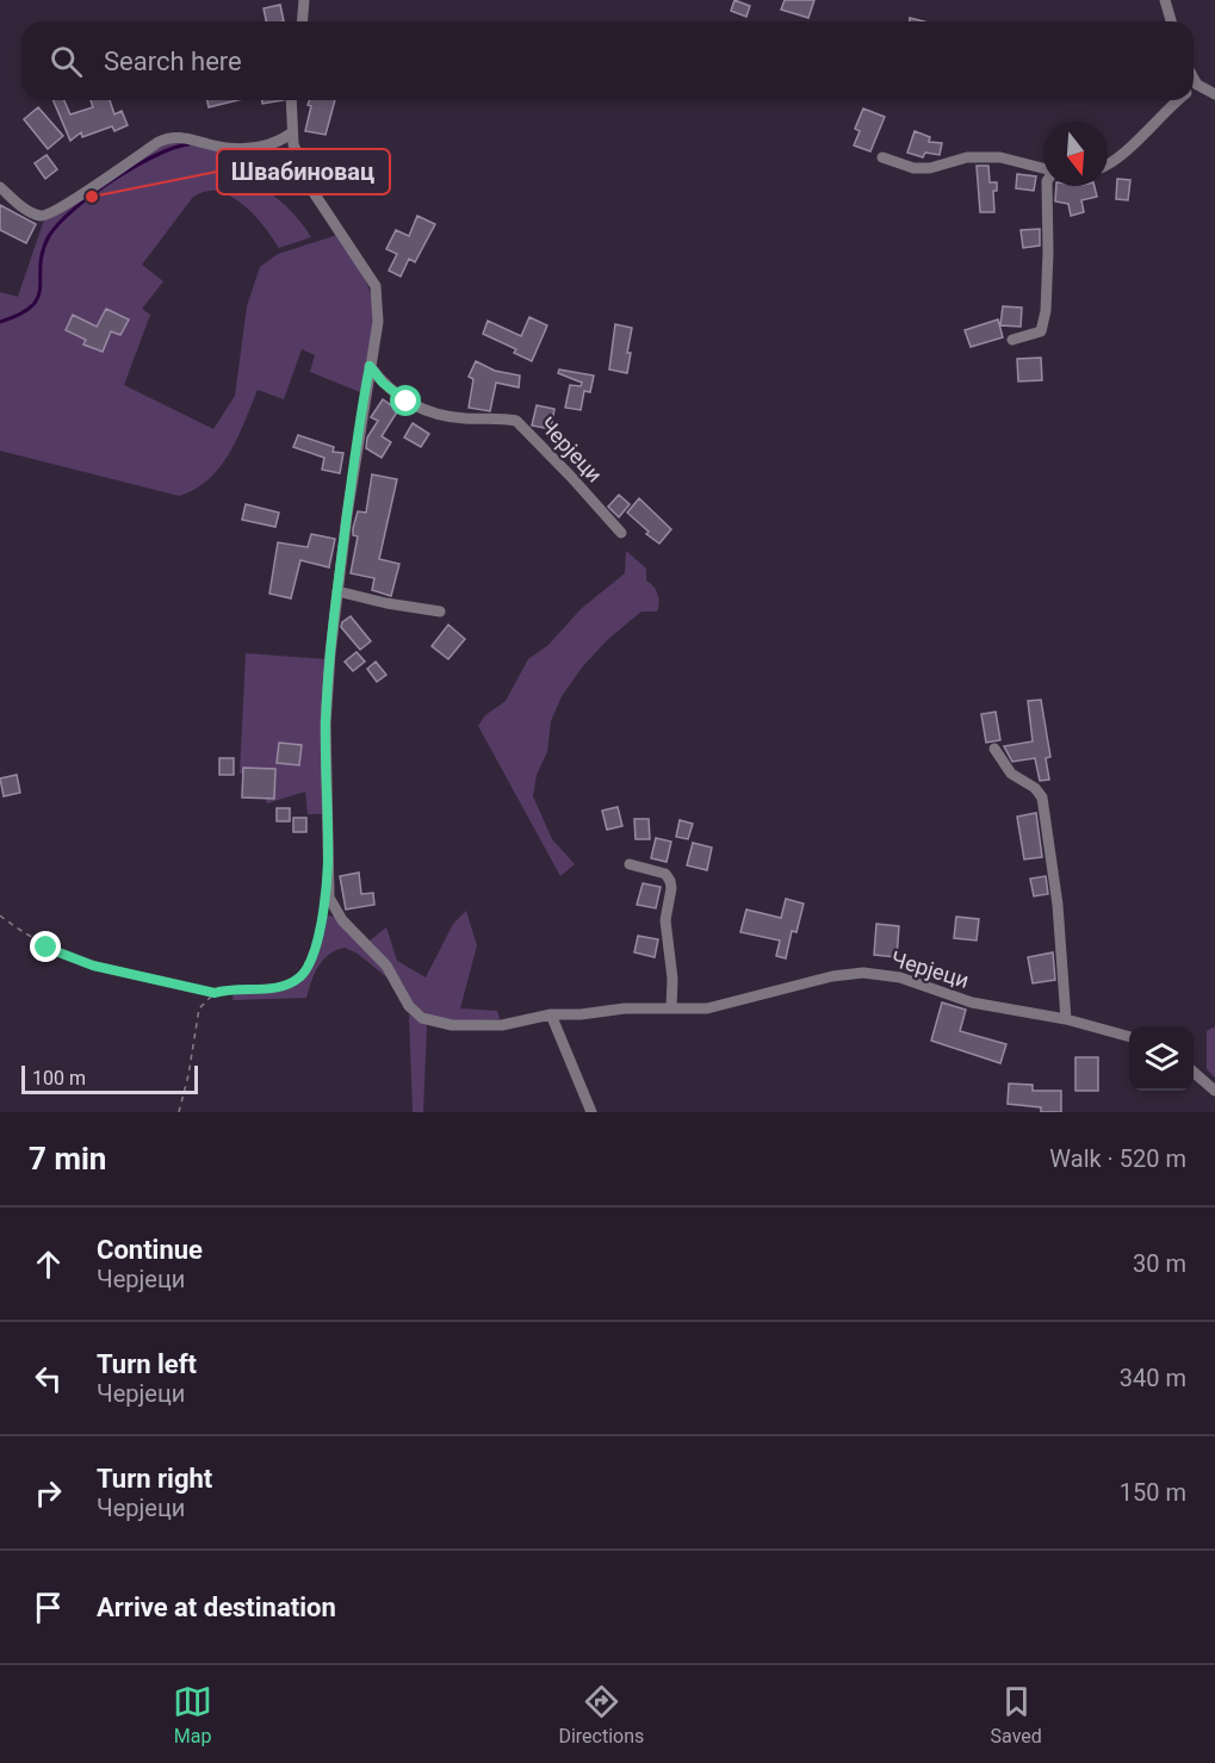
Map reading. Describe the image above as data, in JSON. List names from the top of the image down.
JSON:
{
  "streets": {
    "street": ["Черјеци"]
  },
  "places": ["Швабиновац"],
  "scale_bar": "100 m",
  "north": "bottom",
  "page": {
    "search": "Search here",
    "scale": "100 m",
    "heading": ["7 min", "Walk · 520 m"],
    "list": [
      ["Continue", "Черјеци", "30 m"],
      ["Turn left", "Черјеци", "340 m"],
      ["Turn right", "Черјеци", "150 m"],
      "Arrive at destination"
    ],
    "nav": ["Map", "Directions", "Saved"]
  }
}
